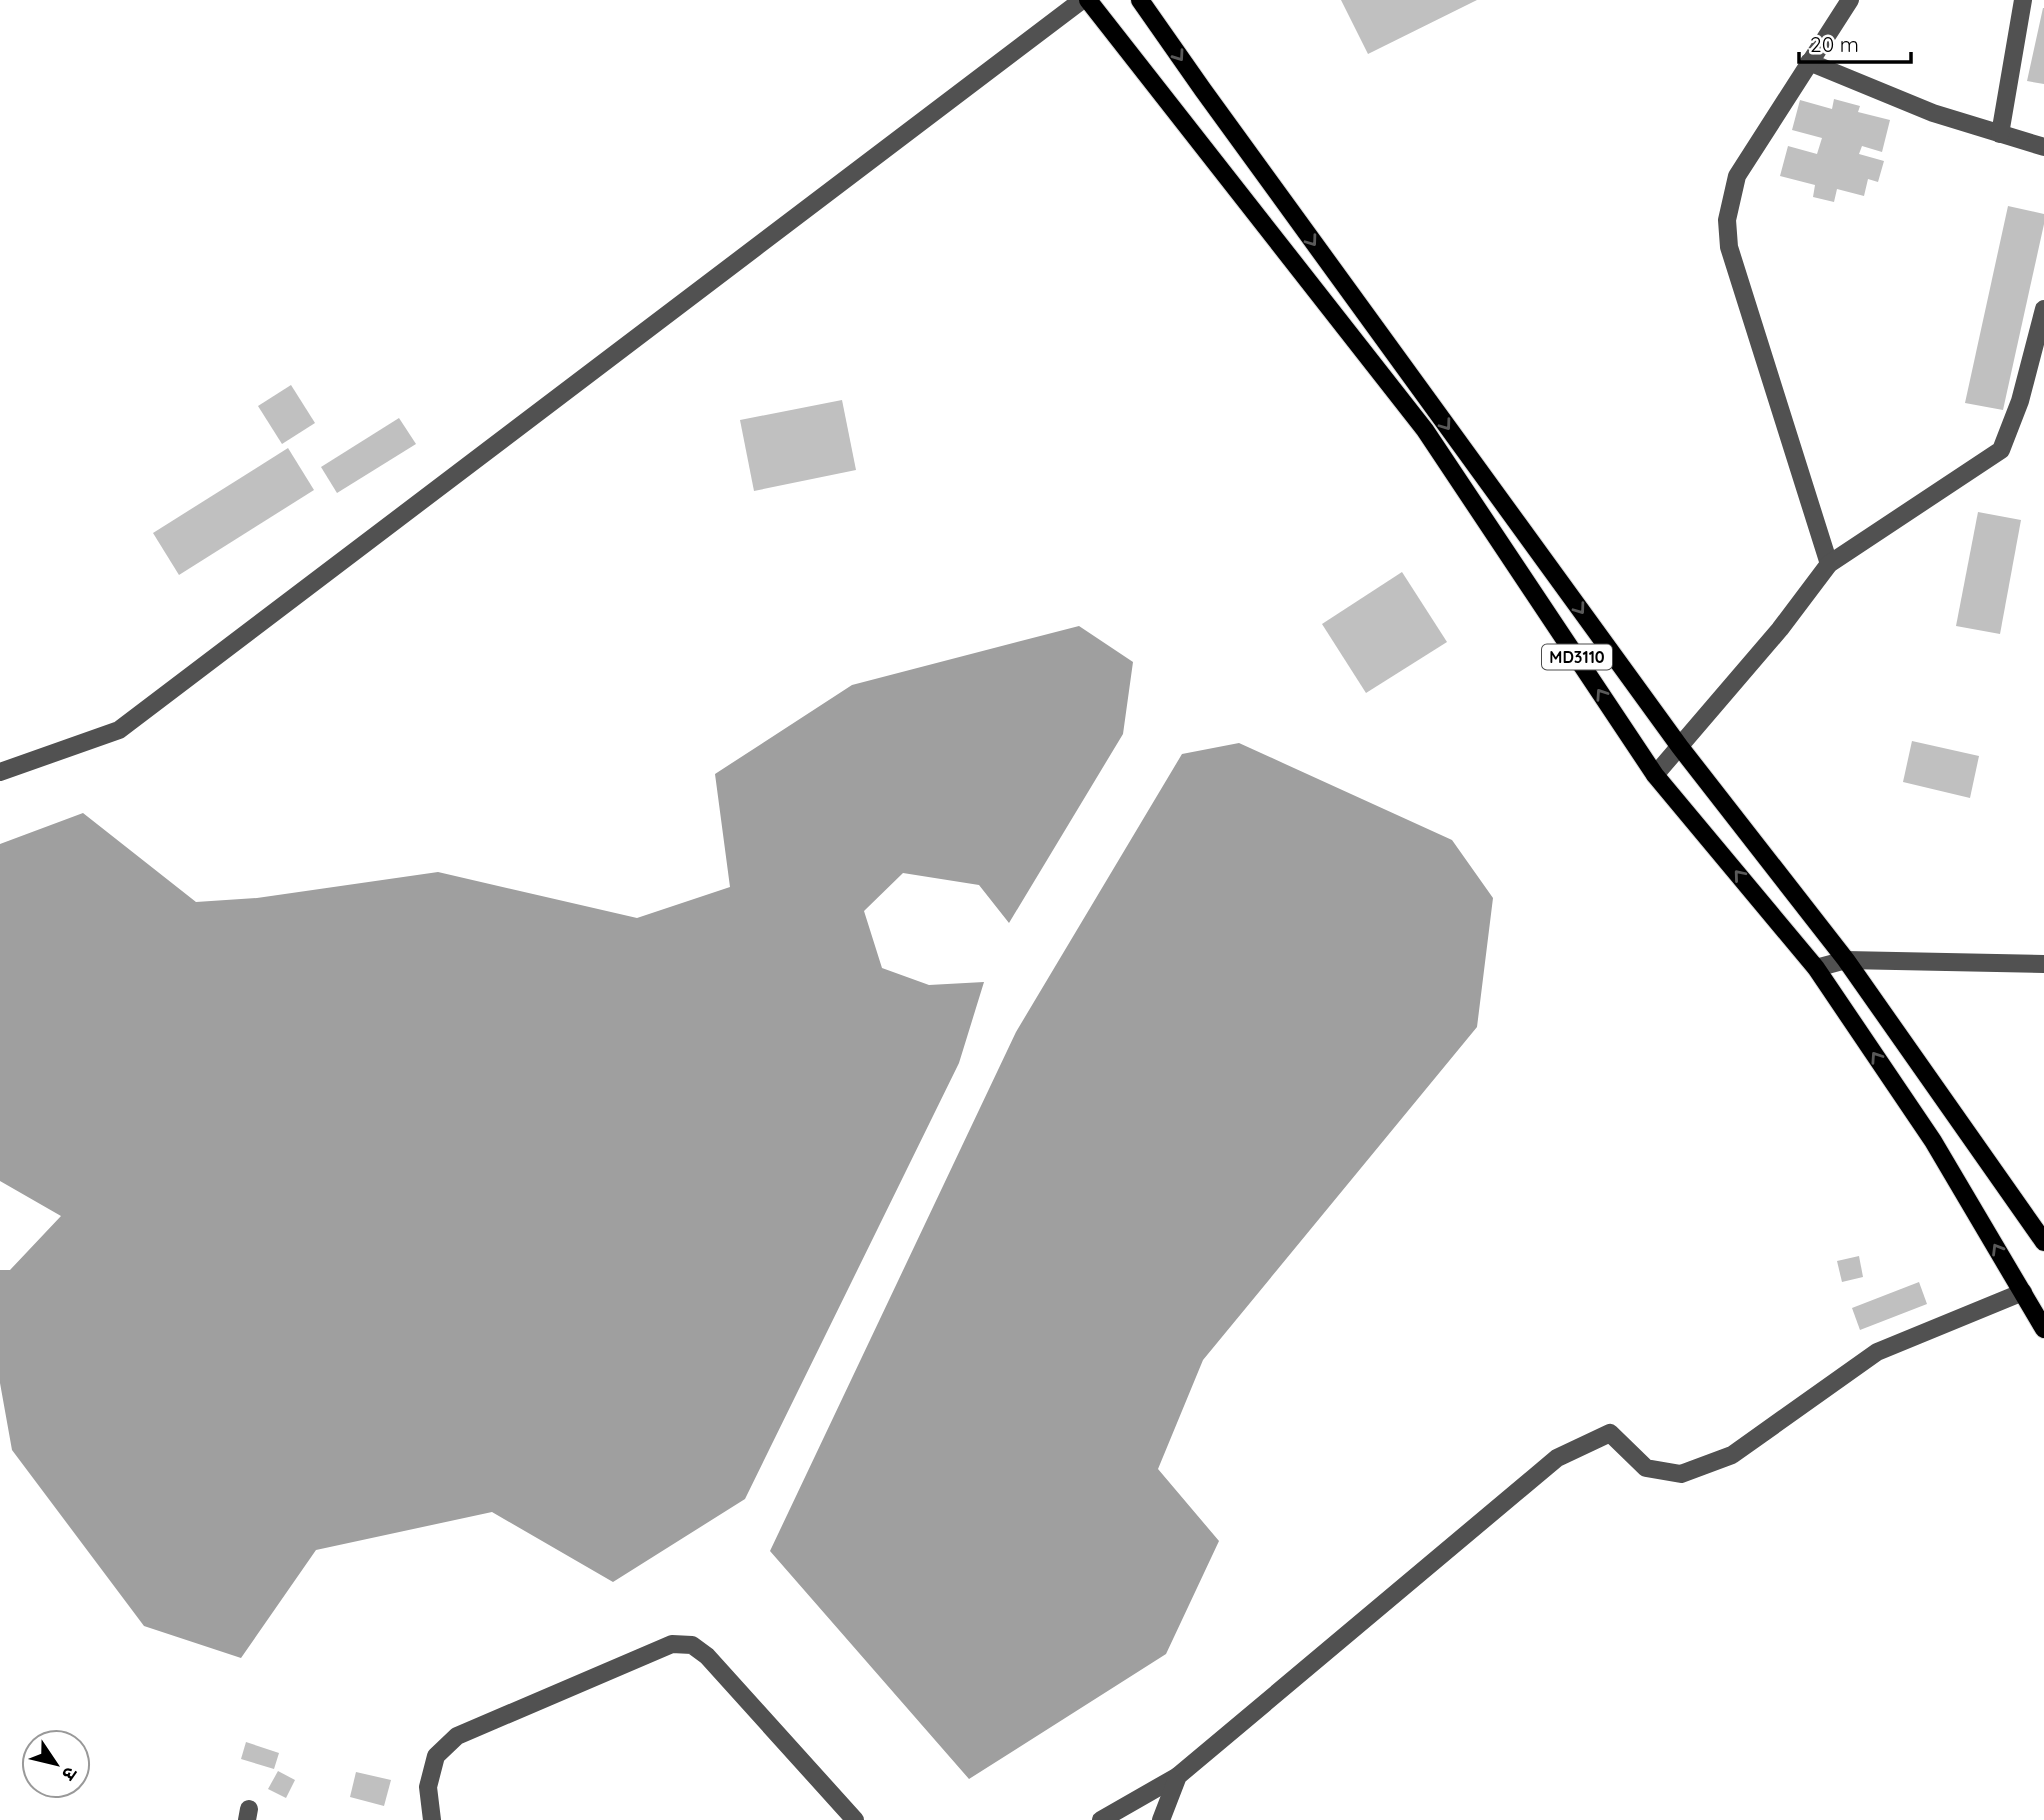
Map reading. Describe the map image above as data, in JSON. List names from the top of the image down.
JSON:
{
  "streets": {
    "main road": ["MD3110"]
  },
  "scale_bar": "20 m",
  "north": "bottom right"
}
